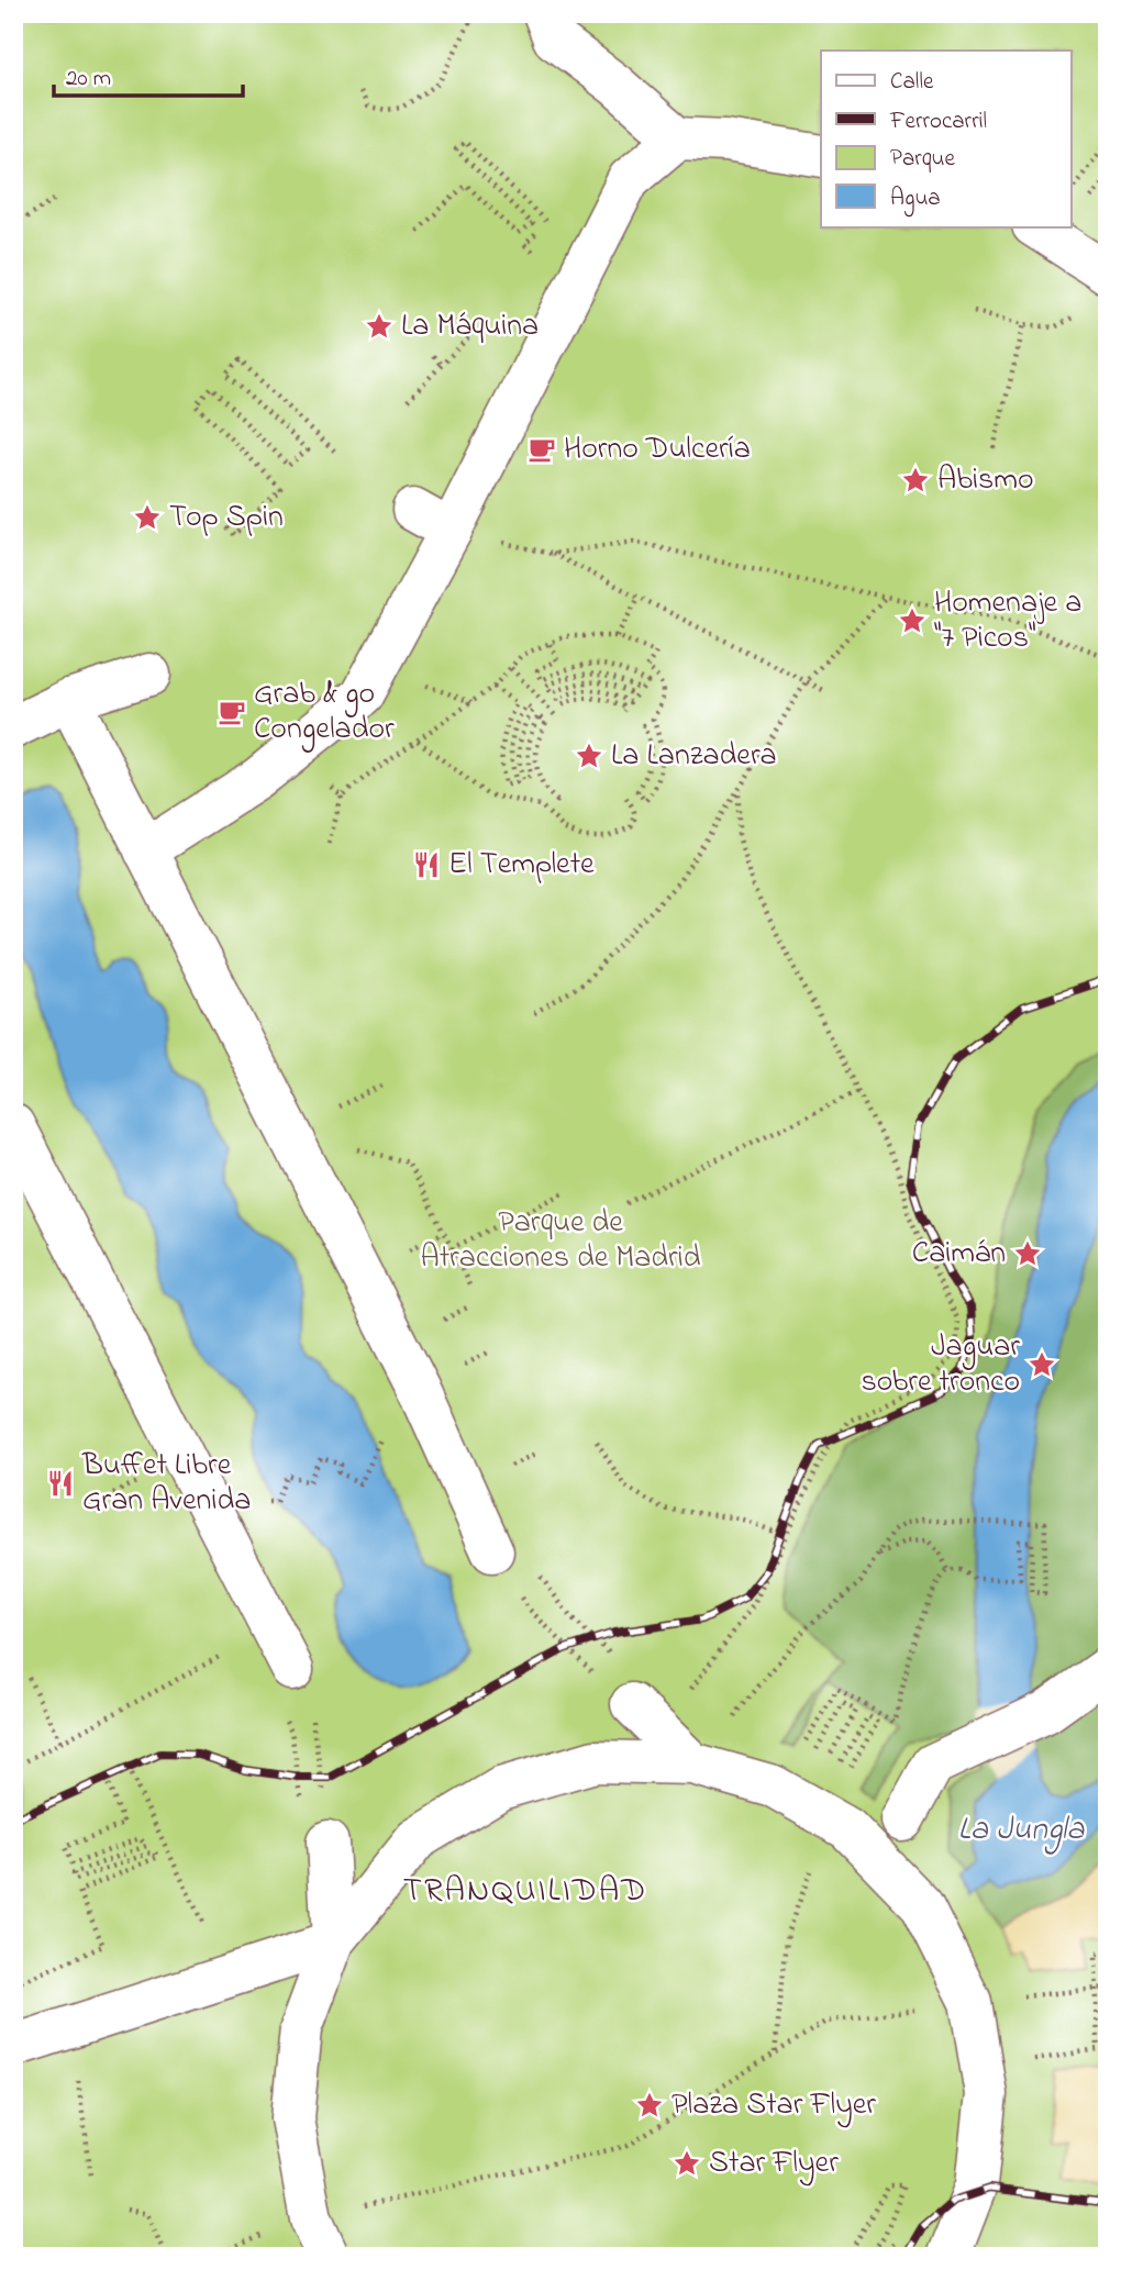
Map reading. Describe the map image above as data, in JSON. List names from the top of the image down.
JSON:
{
  "districts": ["TRANQUILIDAD"],
  "water": ["La Jungla"],
  "parks": ["Parque de Atracciones de Madrid"],
  "places": {
    "place": [
      "La Máquina",
      "Abismo",
      "Top Spin",
      "Homenaje a \"7 Picos\"",
      "La Lanzadera",
      "Caimán",
      "Jaguar sobre tronco",
      "Plaza Star Flyer",
      "Star Flyer"
    ],
    "cafe": ["Horno Dulcería", "Grab & go Congelador"],
    "restaurant": ["El Templete", "Buffet Libre Gran Avenida"]
  },
  "legend": [
    "Calle",
    "Ferrocarril",
    "Parque",
    "Agua"
  ],
  "scale_bar": "20 m"
}
